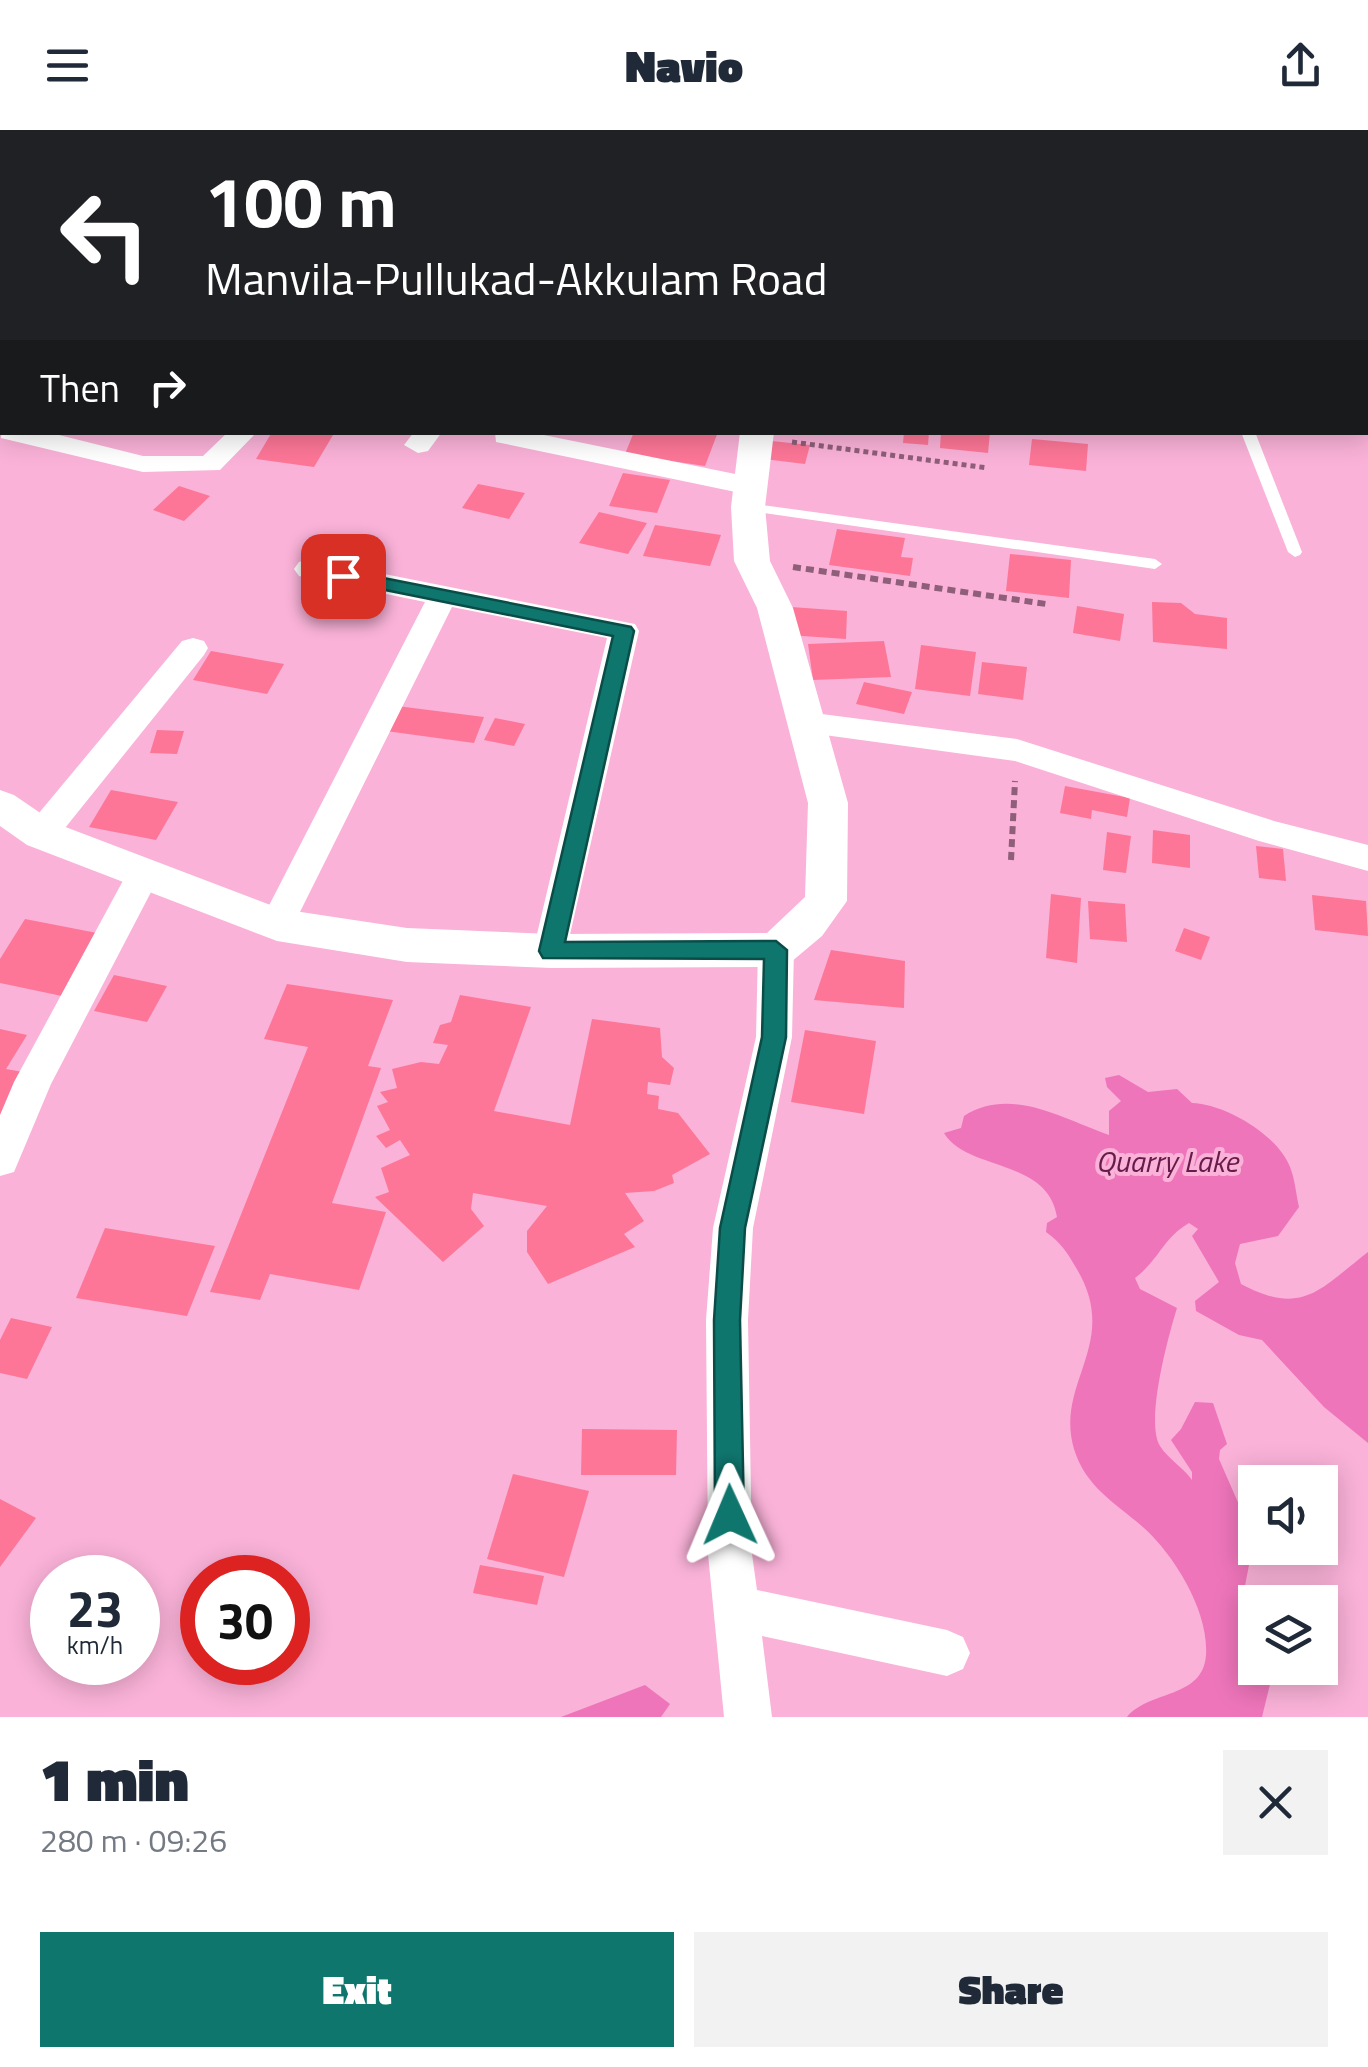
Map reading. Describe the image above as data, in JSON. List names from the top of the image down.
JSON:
{
  "water": ["Quarry Lake"],
  "page": {
    "header": "Navio",
    "turn": ["100 m", "Manvila-Pullukad-Akkulam Road"],
    "then": "Then",
    "speed": "23 km/h",
    "limit": "30",
    "heading": ["1 min", "280 m · 09:26"],
    "buttons": ["Exit", "Share"]
  }
}
